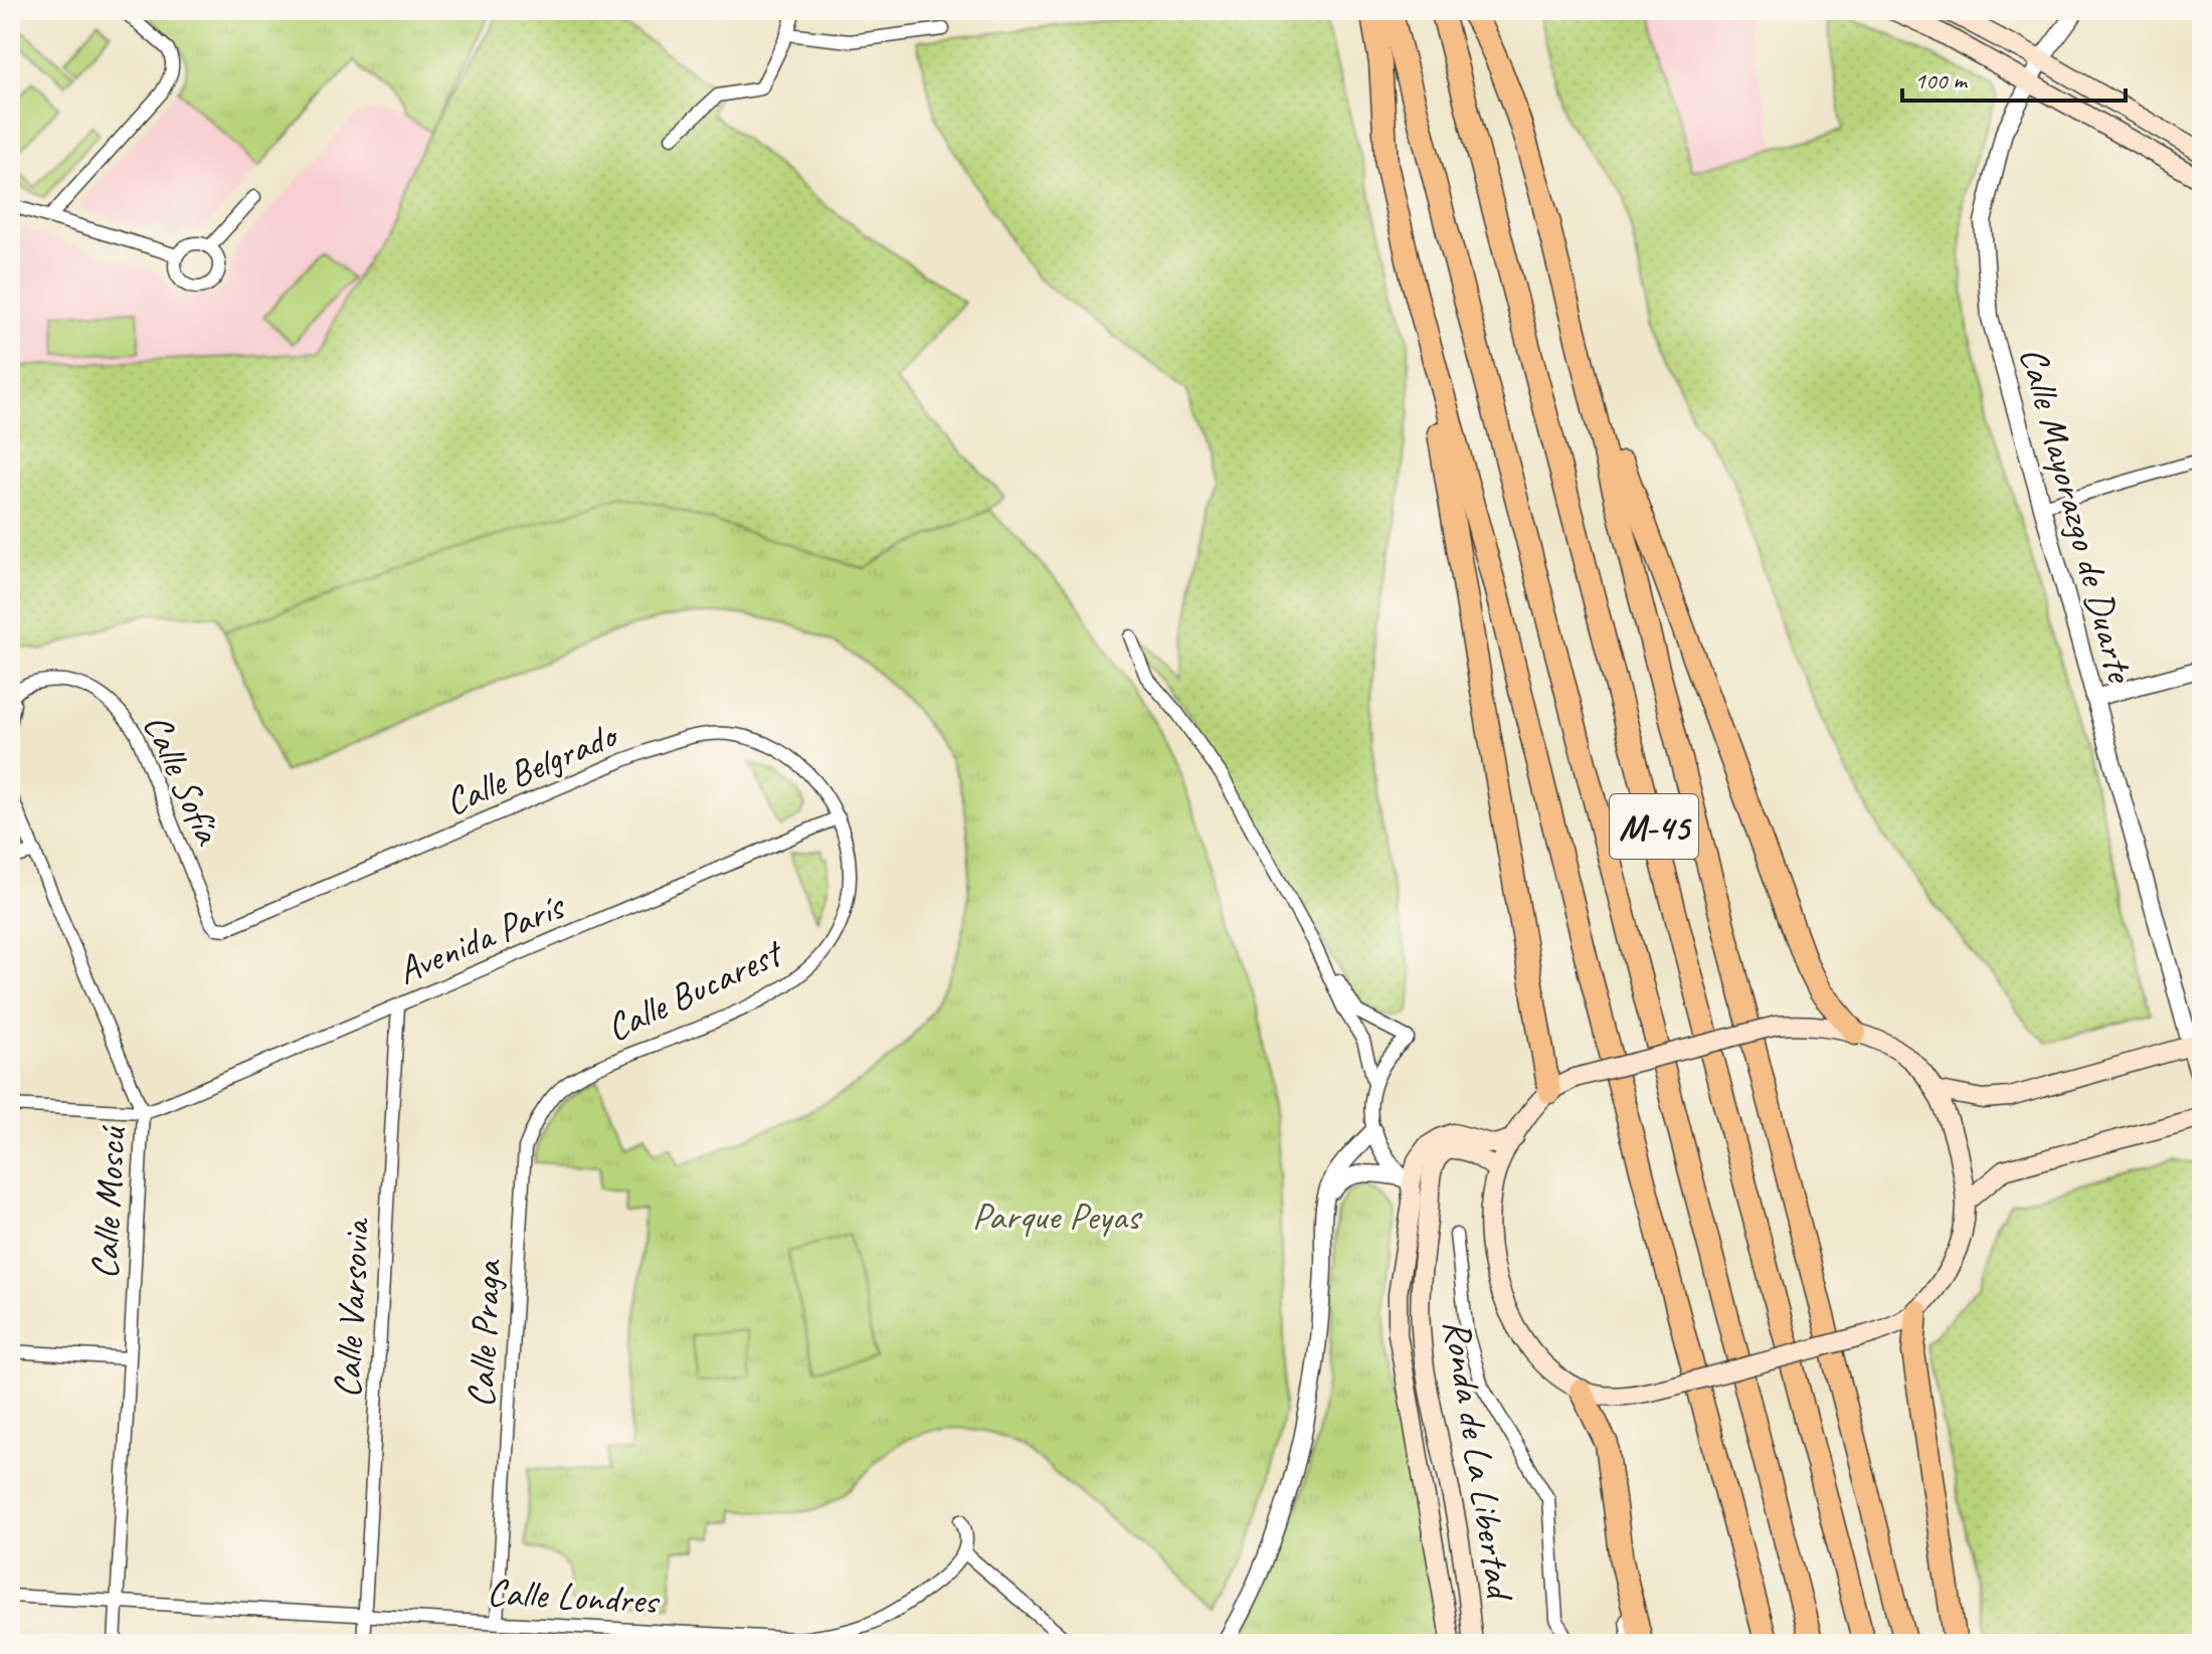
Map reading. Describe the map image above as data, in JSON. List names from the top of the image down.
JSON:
{
  "streets": {
    "highway": ["M-45"],
    "main road": ["Ronda de La Libertad"],
    "street": [
      "Calle Mayorazgo de Duarte",
      "Calle Belgrado",
      "Calle Sofía",
      "Avenida París",
      "Calle Bucarest",
      "Calle Moscú",
      "Calle Varsovia",
      "Calle Praga",
      "Calle Londres"
    ]
  },
  "crossings": [
    ["Calle Belgrado", "Calle Sofía"],
    ["Calle Belgrado", "Avenida París"],
    ["Calle Belgrado", "Calle Bucarest"],
    ["Avenida París", "Calle Bucarest"],
    ["Avenida París", "Calle Moscú"],
    ["Avenida París", "Calle Varsovia"],
    ["Calle Bucarest", "Calle Praga"],
    ["Calle Moscú", "Calle Londres"],
    ["Calle Varsovia", "Calle Londres"],
    ["Calle Praga", "Calle Londres"]
  ],
  "parks": ["Parque Peyas"],
  "scale_bar": "100 m"
}
